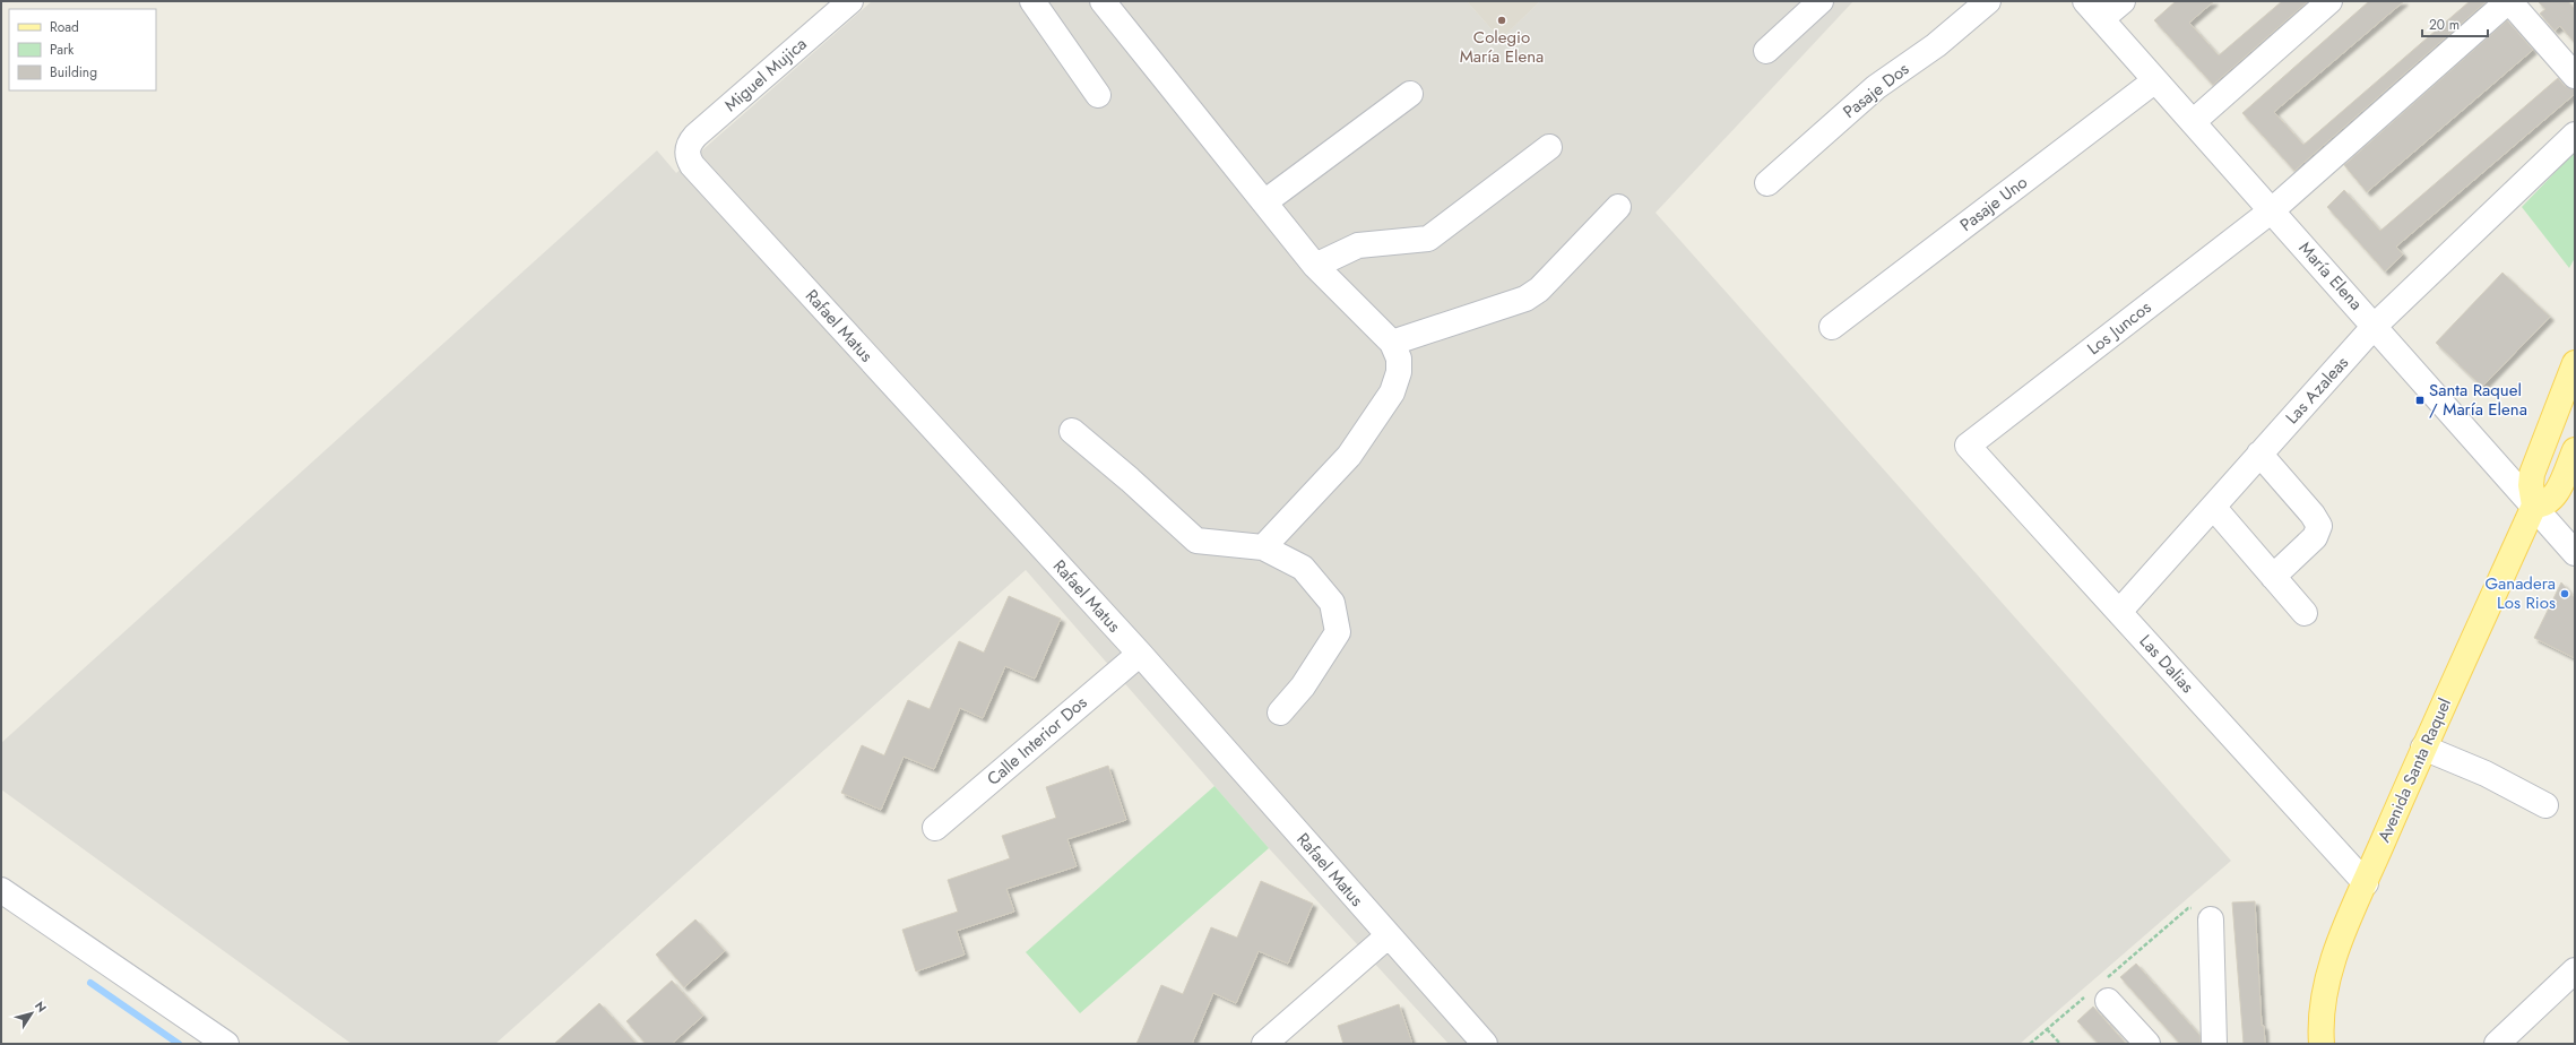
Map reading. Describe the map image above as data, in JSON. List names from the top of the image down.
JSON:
{
  "streets": {
    "main road": ["Avenida Santa Raquel"],
    "street": [
      "Miguel Mujica",
      "Pasaje Dos",
      "Pasaje Uno",
      "María Elena",
      "Rafael Matus",
      "Los Juncos",
      "Las Azaleas",
      "Las Dalias",
      "Calle Interior Dos"
    ]
  },
  "crossings": [
    ["Miguel Mujica", "Rafael Matus"],
    ["Pasaje Uno", "María Elena"],
    ["María Elena", "Los Juncos"],
    ["María Elena", "Las Azaleas"],
    ["María Elena", "Avenida Santa Raquel"],
    ["Rafael Matus", "Calle Interior Dos"],
    ["Los Juncos", "Las Dalias"],
    ["Las Azaleas", "Las Dalias"],
    ["Las Dalias", "Avenida Santa Raquel"]
  ],
  "places": {
    "other": ["Colegio María Elena", "Ganadera Los Rios"],
    "transit": ["Santa Raquel / María Elena"]
  },
  "legend": ["Road", "Park", "Building"],
  "scale_bar": "20 m",
  "north": "top right"
}
